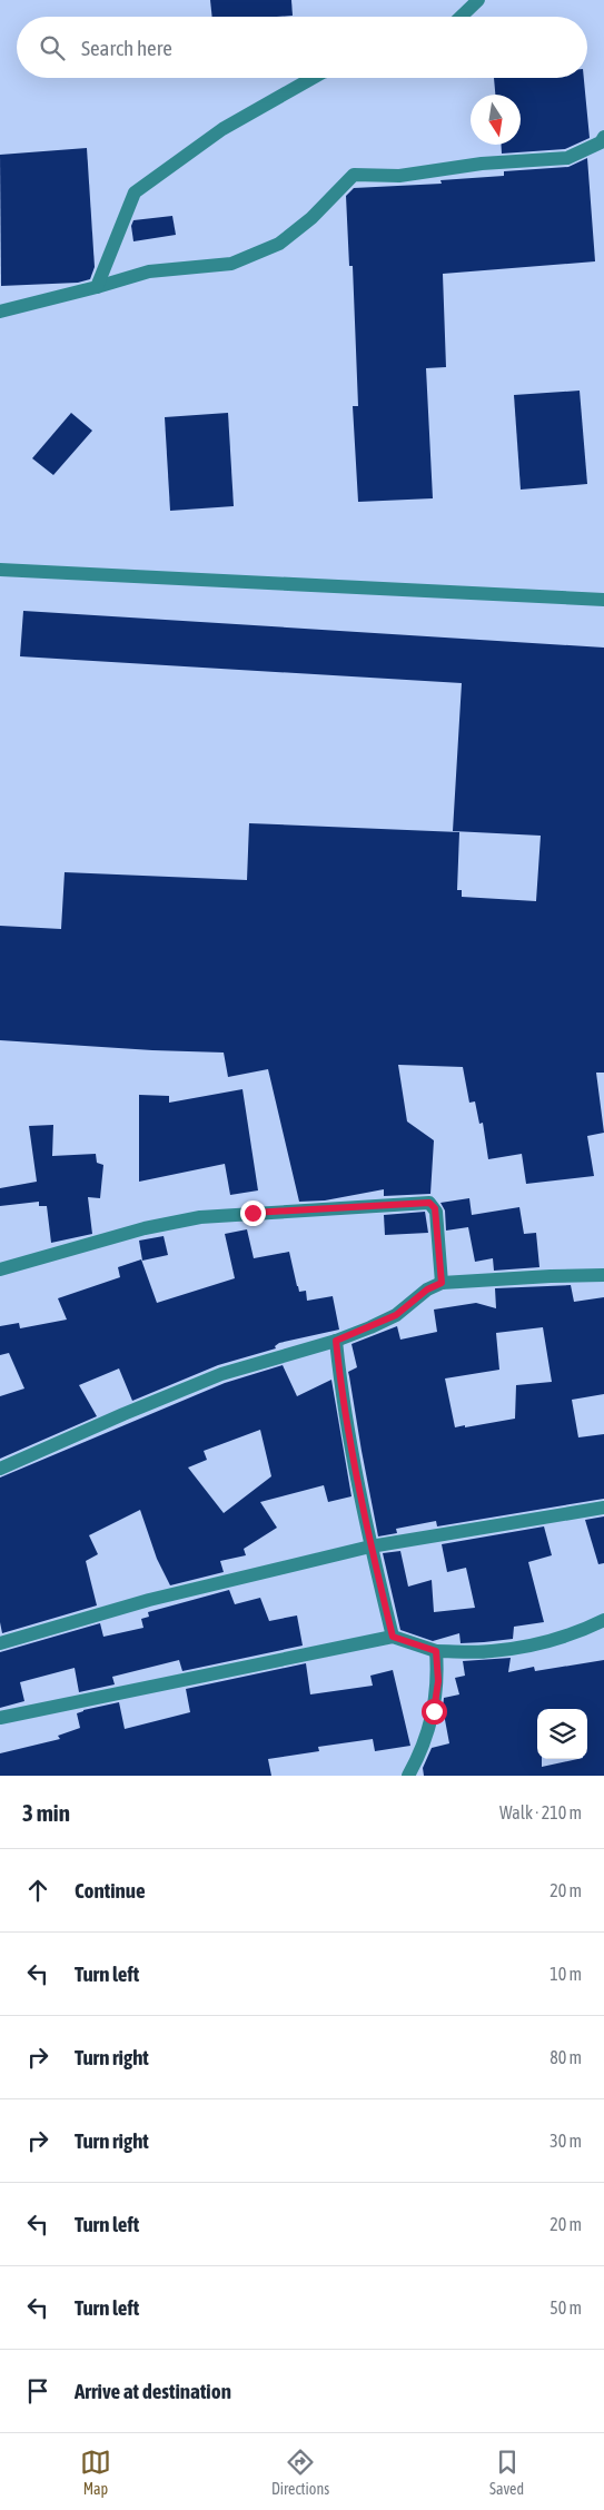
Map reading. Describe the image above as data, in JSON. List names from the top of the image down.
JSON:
{
  "north": "bottom",
  "page": {
    "search": "Search here",
    "heading": ["3 min", "Walk · 210 m"],
    "list": [
      ["Continue", "20 m"],
      ["Turn left", "10 m"],
      ["Turn right", "80 m"],
      ["Turn right", "30 m"],
      ["Turn left", "20 m"],
      ["Turn left", "50 m"],
      "Arrive at destination"
    ],
    "nav": ["Map", "Directions", "Saved"]
  }
}
